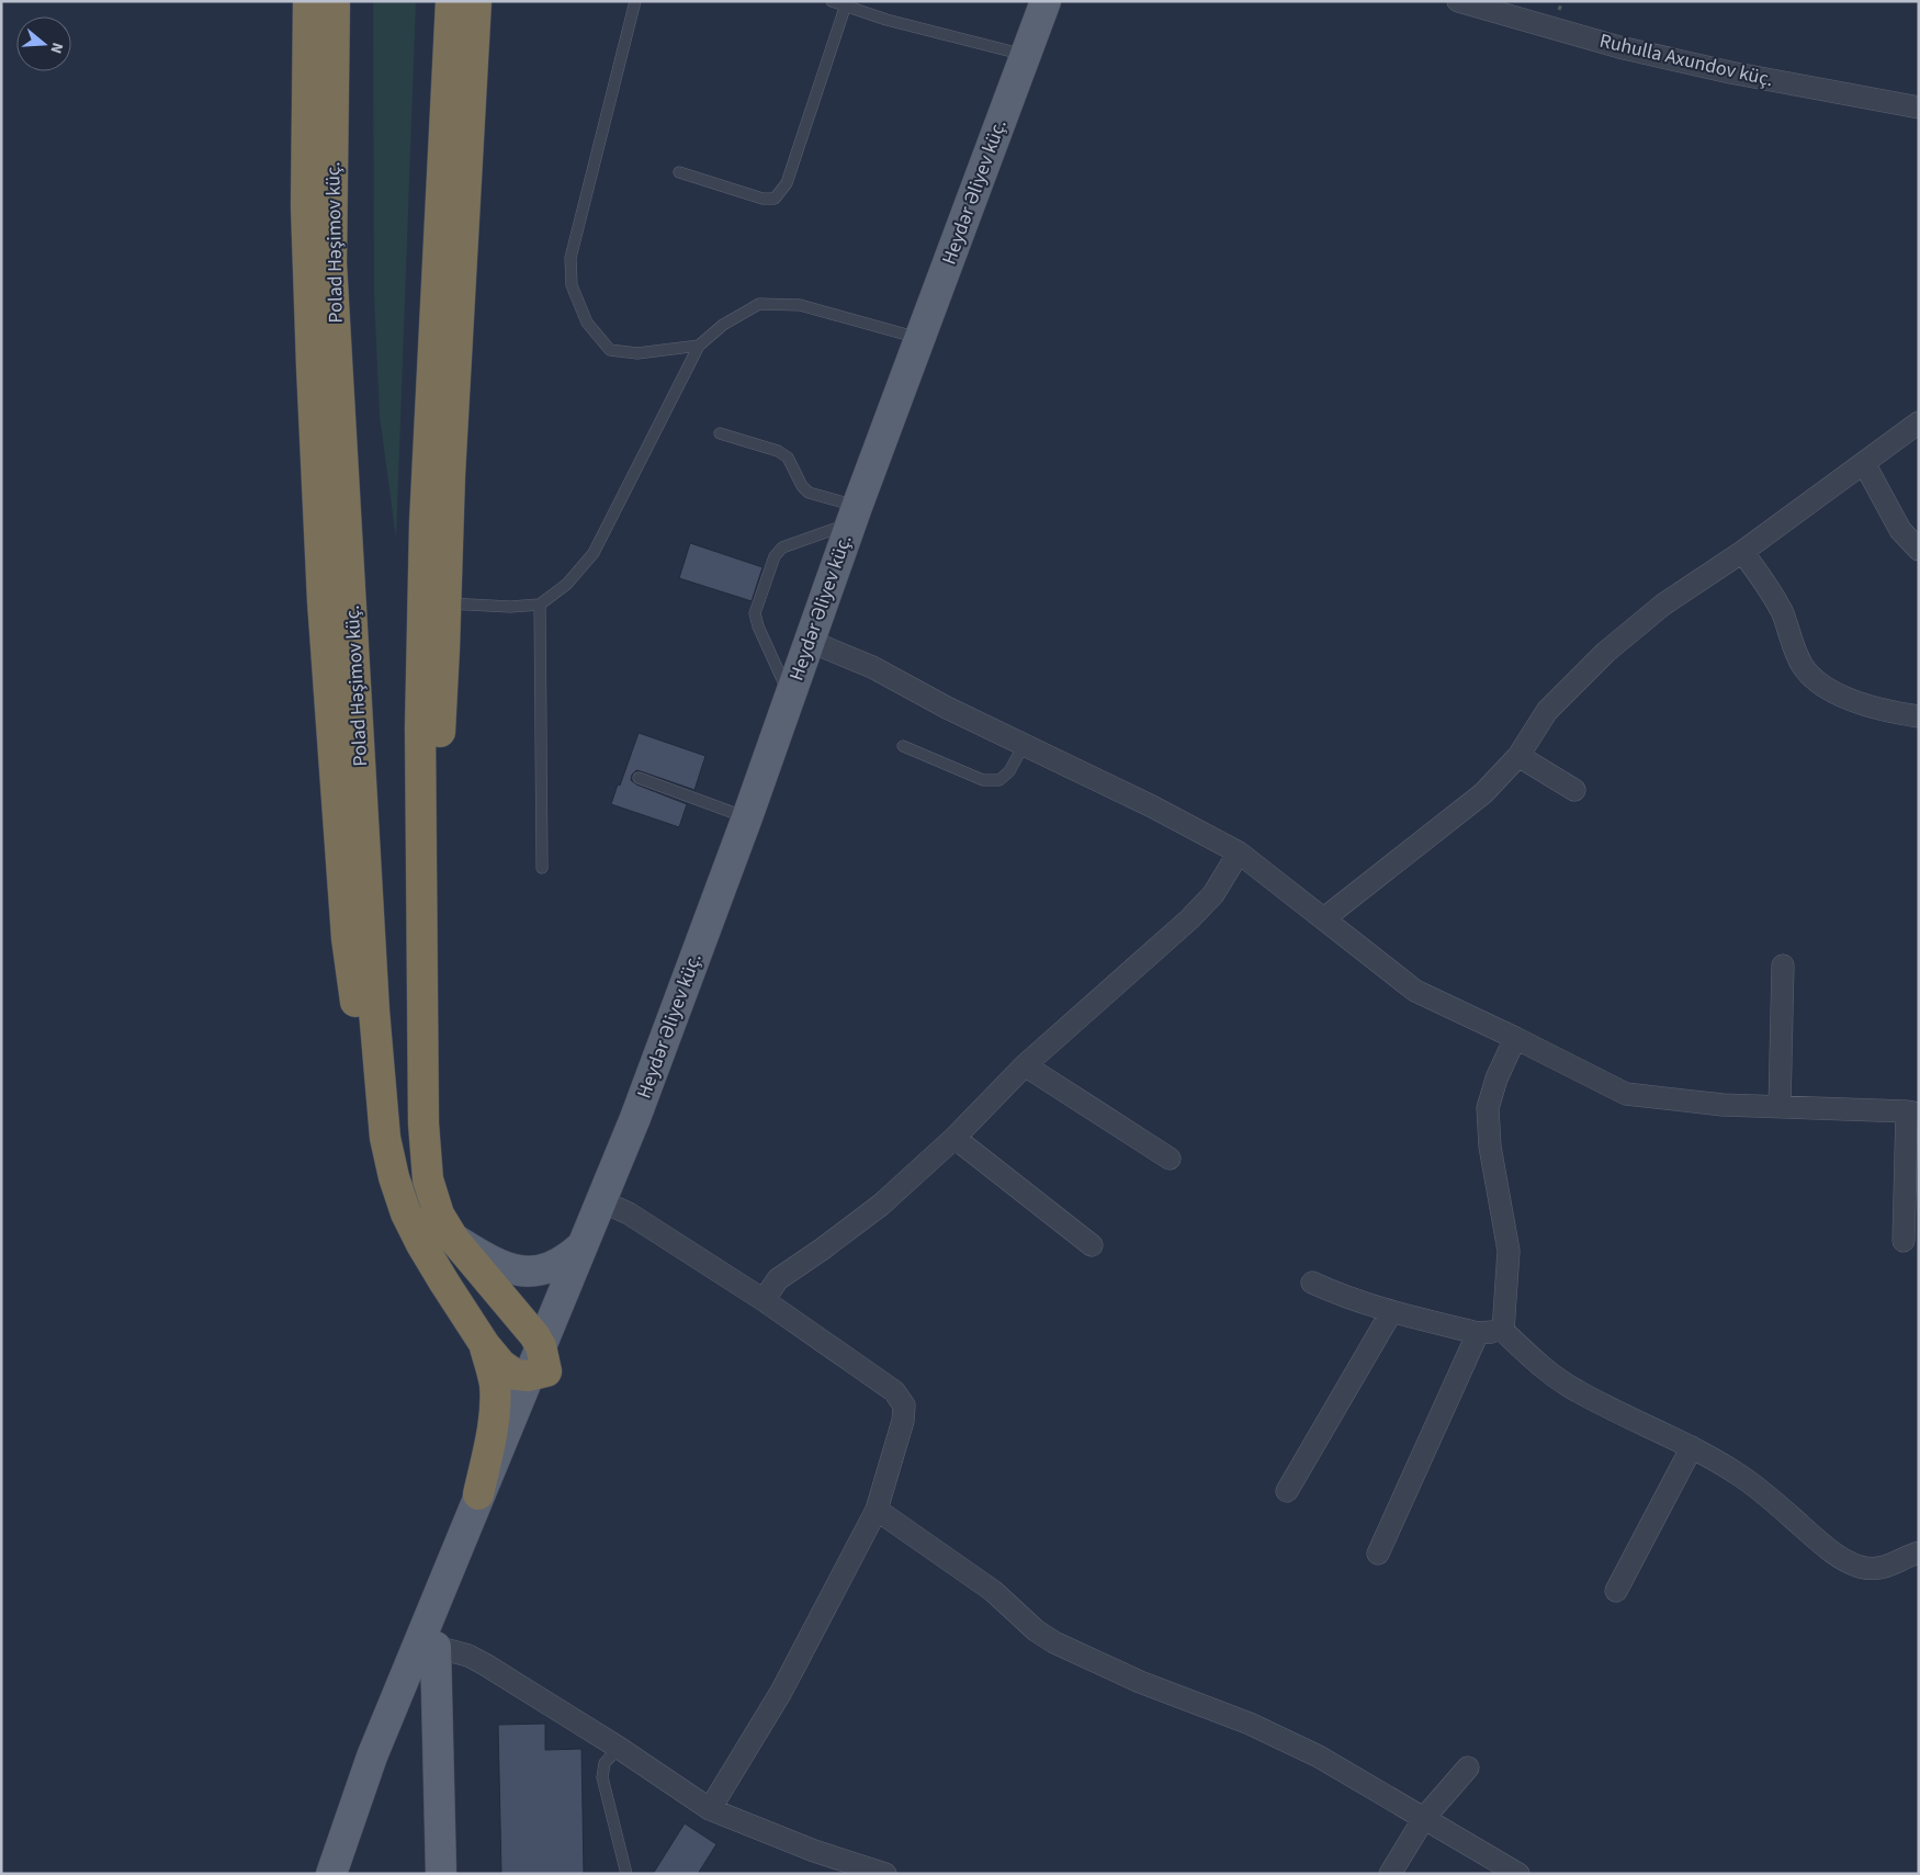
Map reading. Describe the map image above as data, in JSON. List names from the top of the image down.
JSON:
{
  "streets": {
    "highway": ["Polad Həşimov küç."],
    "main road": ["Heydər Əliyev küç."],
    "street": ["Ruhulla Axundov küç."]
  },
  "north": "right"
}
